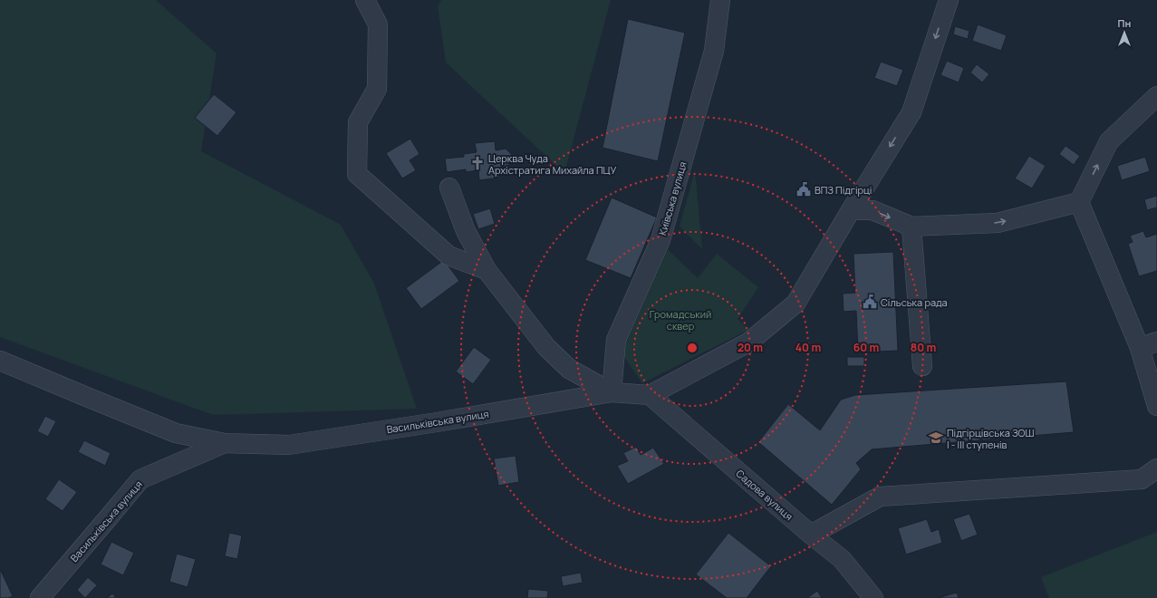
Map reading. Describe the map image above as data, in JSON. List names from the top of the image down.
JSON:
{
  "streets": {
    "street": ["Київська вулиця", "Васильківська вулиця", "Садова вулиця"]
  },
  "crossings": [
    ["Київська вулиця", "Васильківська вулиця"],
    ["Васильківська вулиця", "Садова вулиця"]
  ],
  "parks": ["Громадський сквер"],
  "places": {
    "church": ["Церква Чуда Архістратига Михайла ПЦУ"],
    "public building": ["ВПЗ Підгірці", "Сільська рада"],
    "school or university": ["Підгірцівська ЗОШ І - ІІІ ступенів"]
  },
  "north": "top",
  "rings": [
    "20 m",
    "40 m",
    "60 m",
    "80 m"
  ]
}
